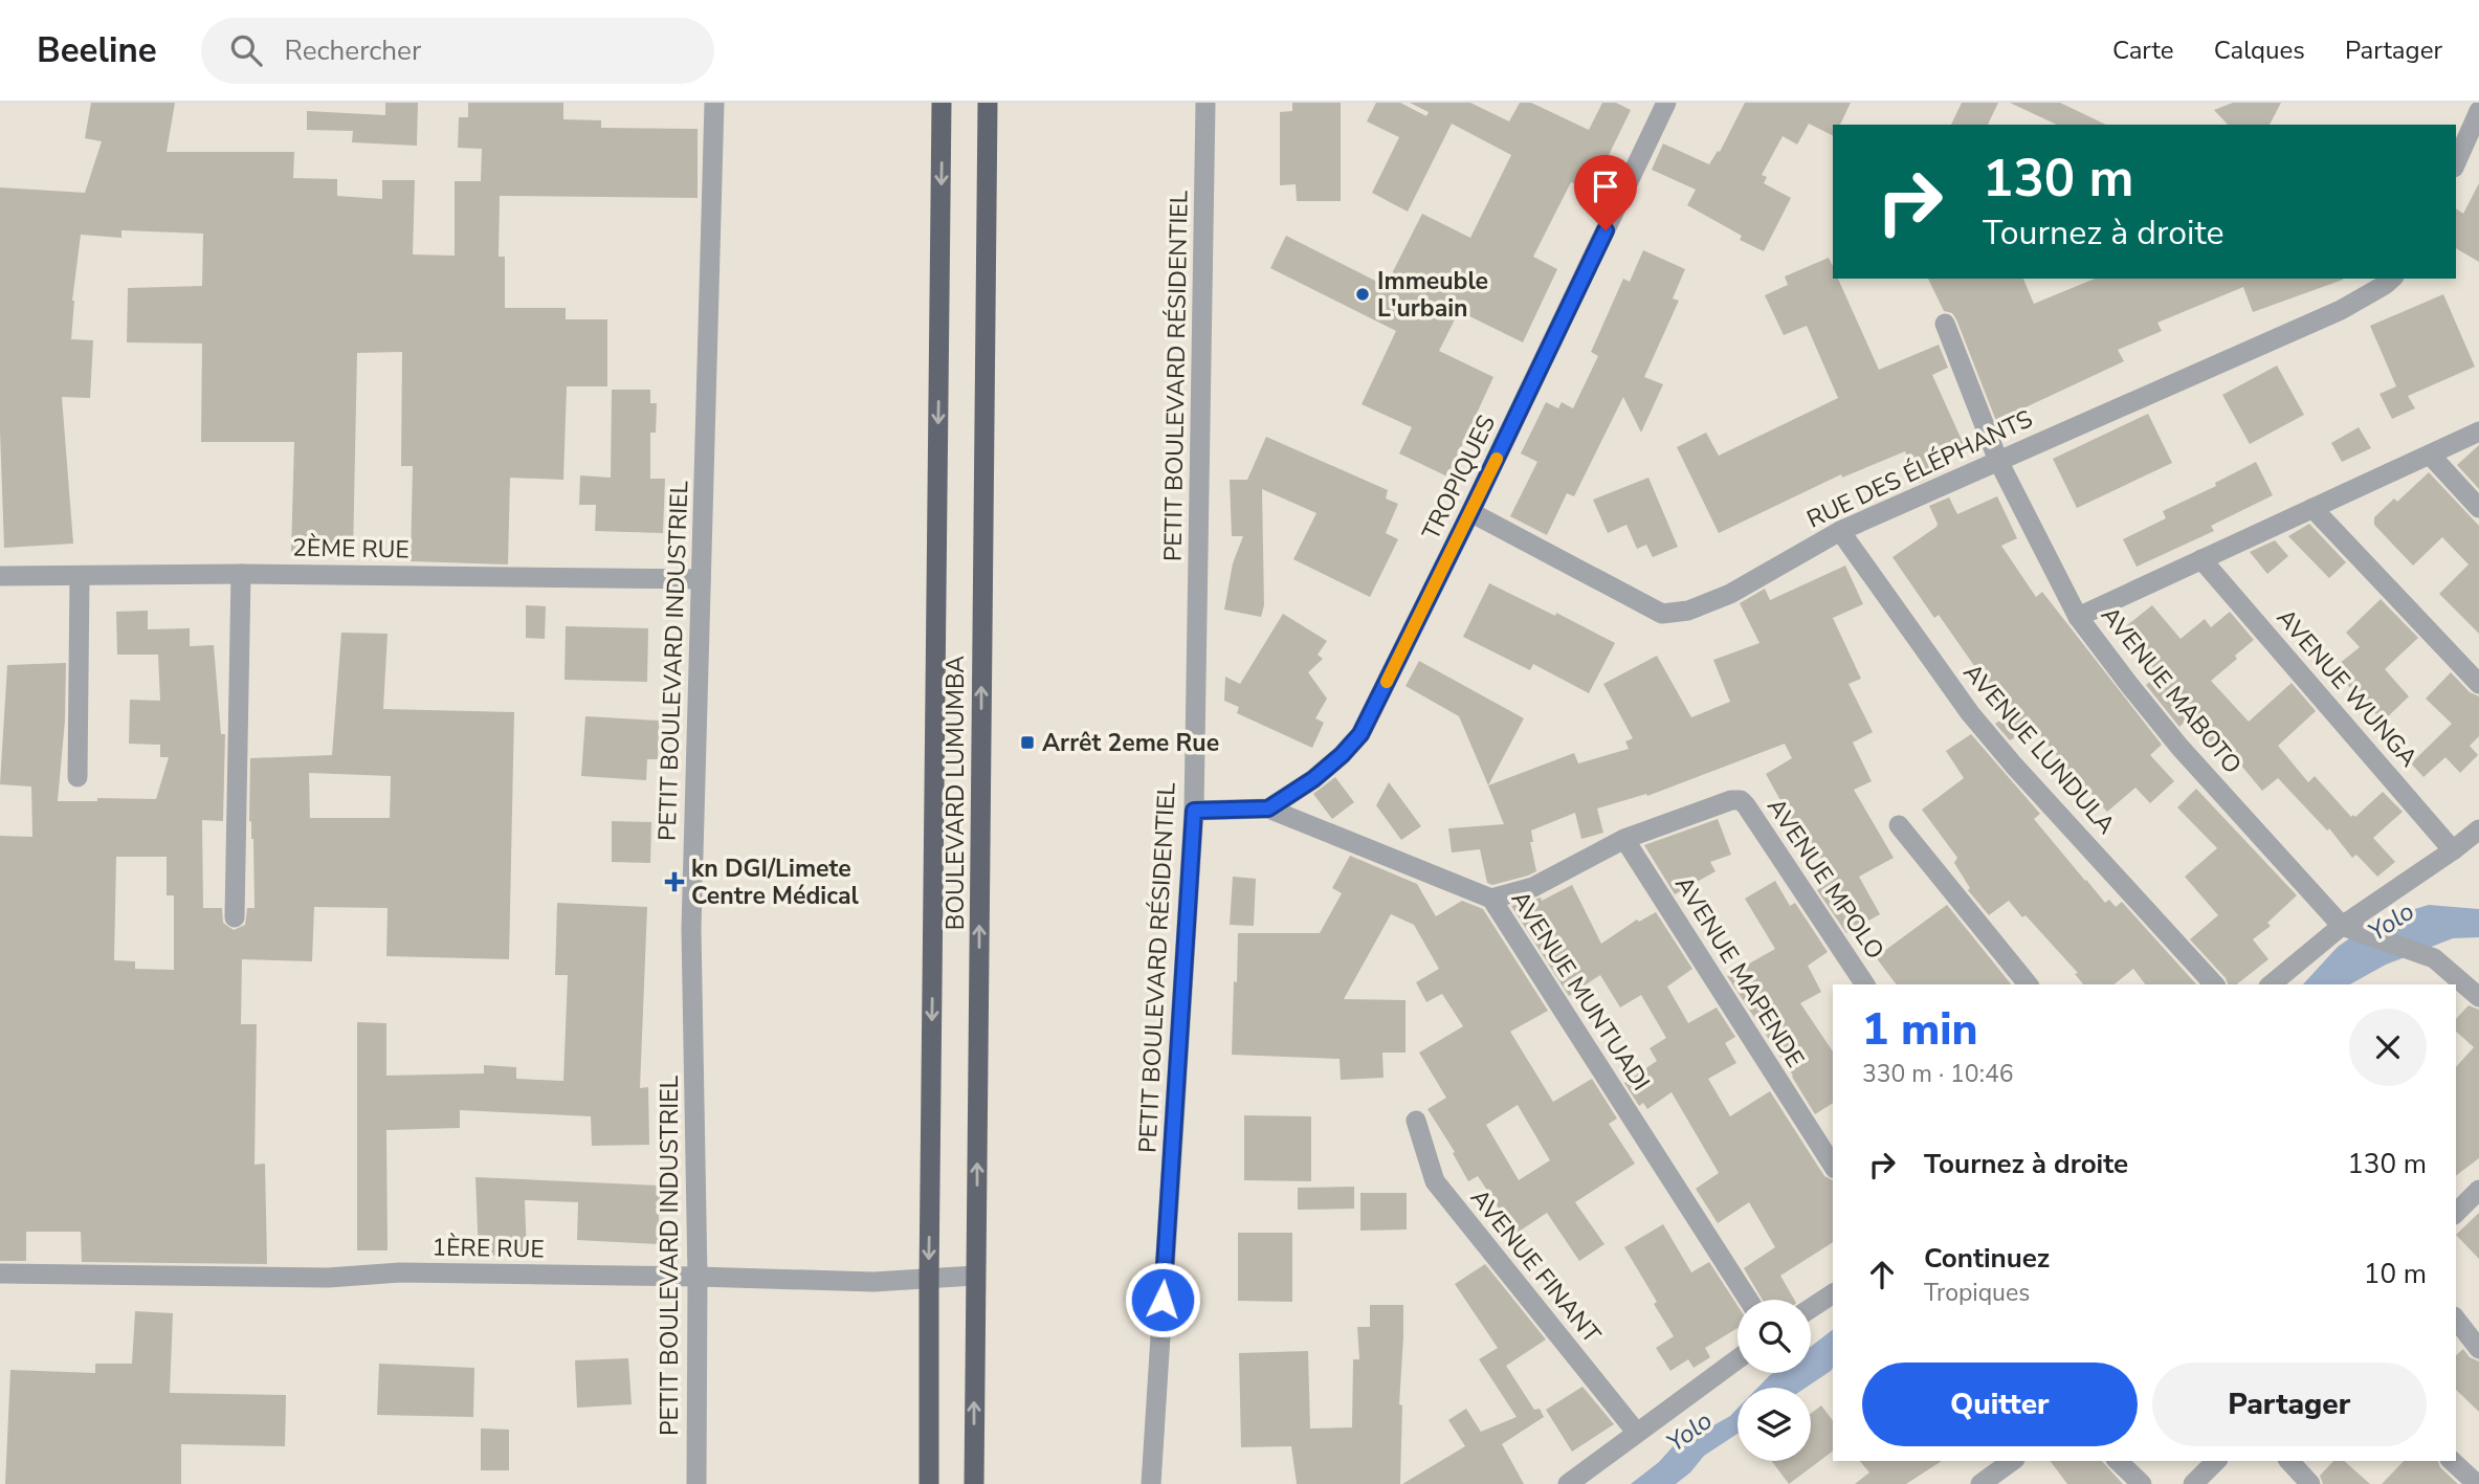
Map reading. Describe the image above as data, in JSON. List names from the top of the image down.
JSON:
{
  "streets": {
    "highway": ["BOULEVARD LUMUMBA"],
    "street": [
      "PETIT BOULEVARD RÉSIDENTIEL",
      "RUE DES ÉLÉPHANTS",
      "TROPIQUES",
      "2ÈME RUE",
      "PETIT BOULEVARD INDUSTRIEL",
      "AVENUE WUNGA",
      "AVENUE MABOTO",
      "AVENUE LUNDULA",
      "AVENUE MPOLO",
      "AVENUE MAPENDE",
      "AVENUE MUNTUADI",
      "1ÈRE RUE",
      "AVENUE FINANT"
    ]
  },
  "crossings": [
    ["RUE DES ÉLÉPHANTS", "TROPIQUES"],
    ["RUE DES ÉLÉPHANTS", "AVENUE MABOTO"],
    ["RUE DES ÉLÉPHANTS", "AVENUE LUNDULA"],
    ["TROPIQUES", "AVENUE MUNTUADI"],
    ["2ÈME RUE", "PETIT BOULEVARD INDUSTRIEL"],
    ["PETIT BOULEVARD INDUSTRIEL", "1ÈRE RUE"],
    ["BOULEVARD LUMUMBA", "1ÈRE RUE"],
    ["AVENUE MPOLO", "AVENUE MAPENDE"]
  ],
  "water": ["Yolo"],
  "places": {
    "other": ["Immeuble L'urbain"],
    "transit": ["Arrêt 2eme Rue"],
    "health": ["kn DGI/Limete Centre Médical"]
  },
  "page": {
    "header": "Beeline",
    "search": "Rechercher",
    "nav": ["Carte", "Calques", "Partager"],
    "turn": ["130 m", "Tournez à droite"],
    "heading": ["1 min", "330 m · 10:46"],
    "list": [
      {
        "name": "Tournez à droite",
        "value": "130 m"
      },
      {
        "name": "Continuez",
        "note": "Tropiques",
        "value": "10 m"
      }
    ],
    "buttons": ["Quitter", "Partager"]
  }
}
